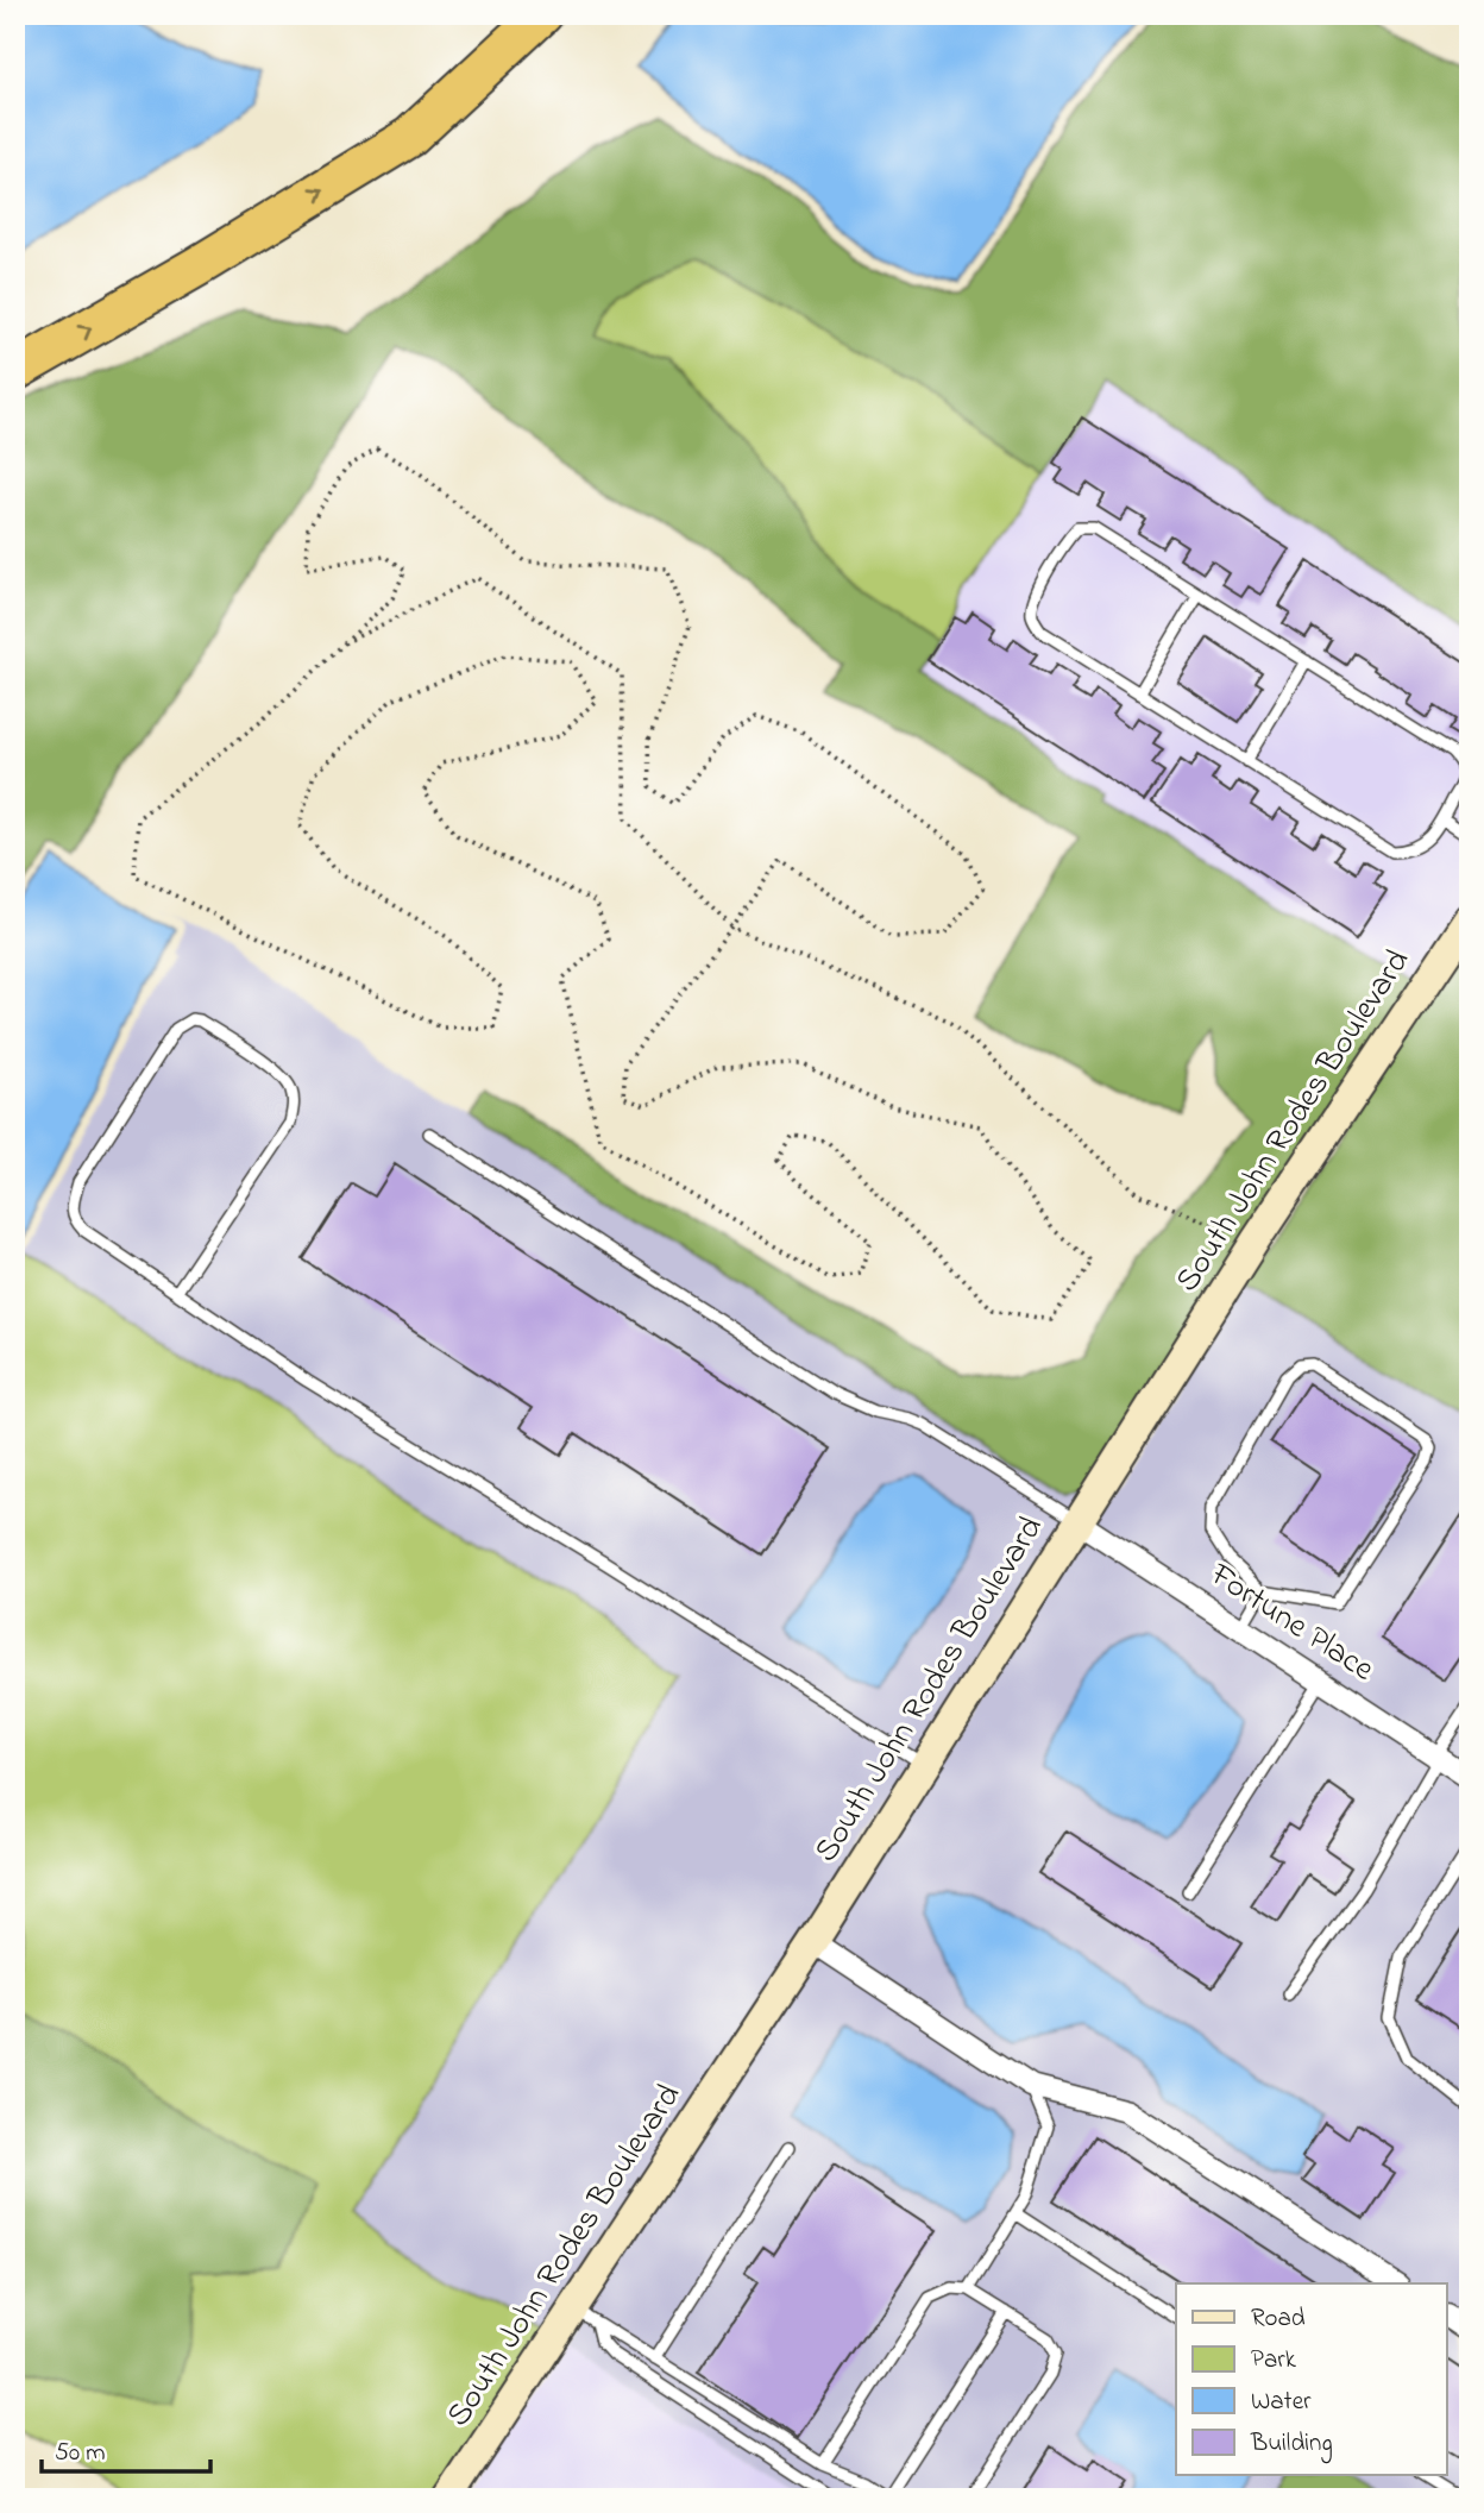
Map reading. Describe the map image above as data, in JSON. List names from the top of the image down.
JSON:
{
  "streets": {
    "main road": ["South John Rodes Boulevard"],
    "street": ["Fortune Place"]
  },
  "crossings": [
    ["South John Rodes Boulevard", "Fortune Place"]
  ],
  "legend": [
    "Road",
    "Park",
    "Water",
    "Building"
  ],
  "scale_bar": "50 m"
}
